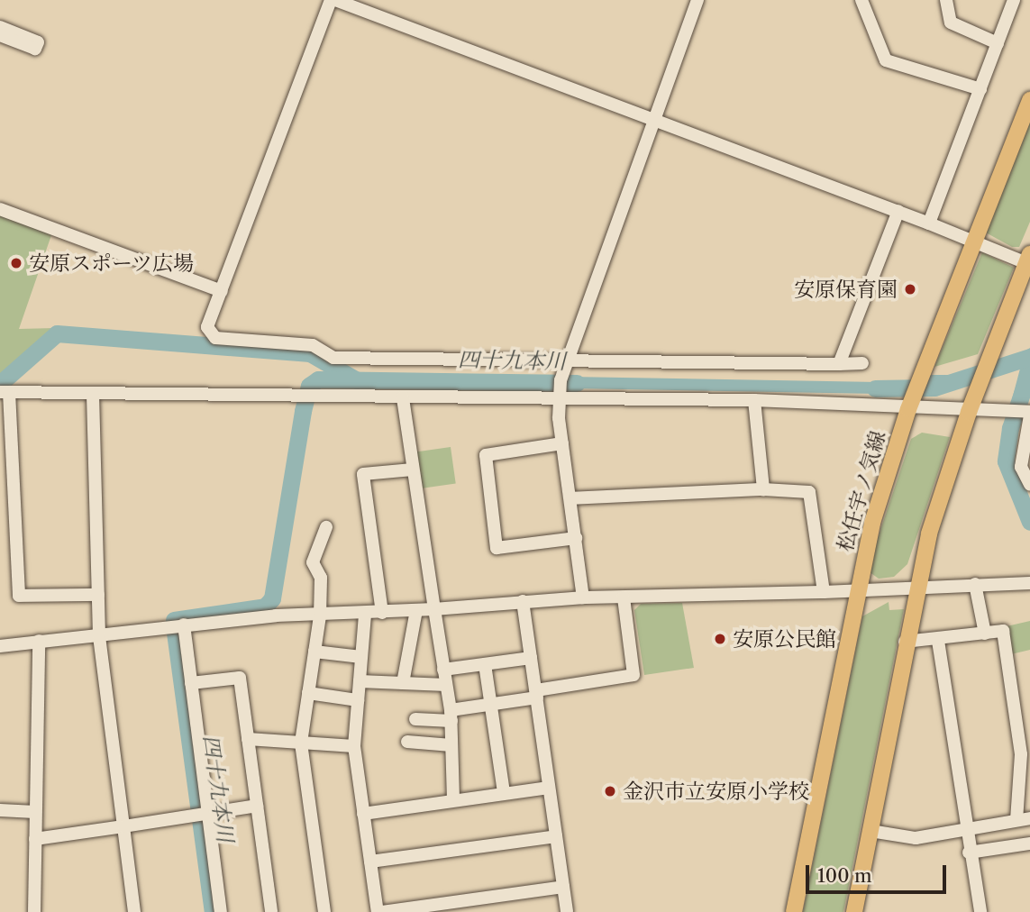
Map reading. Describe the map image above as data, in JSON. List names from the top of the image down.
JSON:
{
  "streets": {
    "main road": ["松任宇ノ気線"]
  },
  "water": ["四十九本川"],
  "places": [
    "安原スポーツ広場",
    "安原保育園",
    "安原公民館",
    "金沢市立安原小学校"
  ],
  "scale_bar": "100 m"
}
